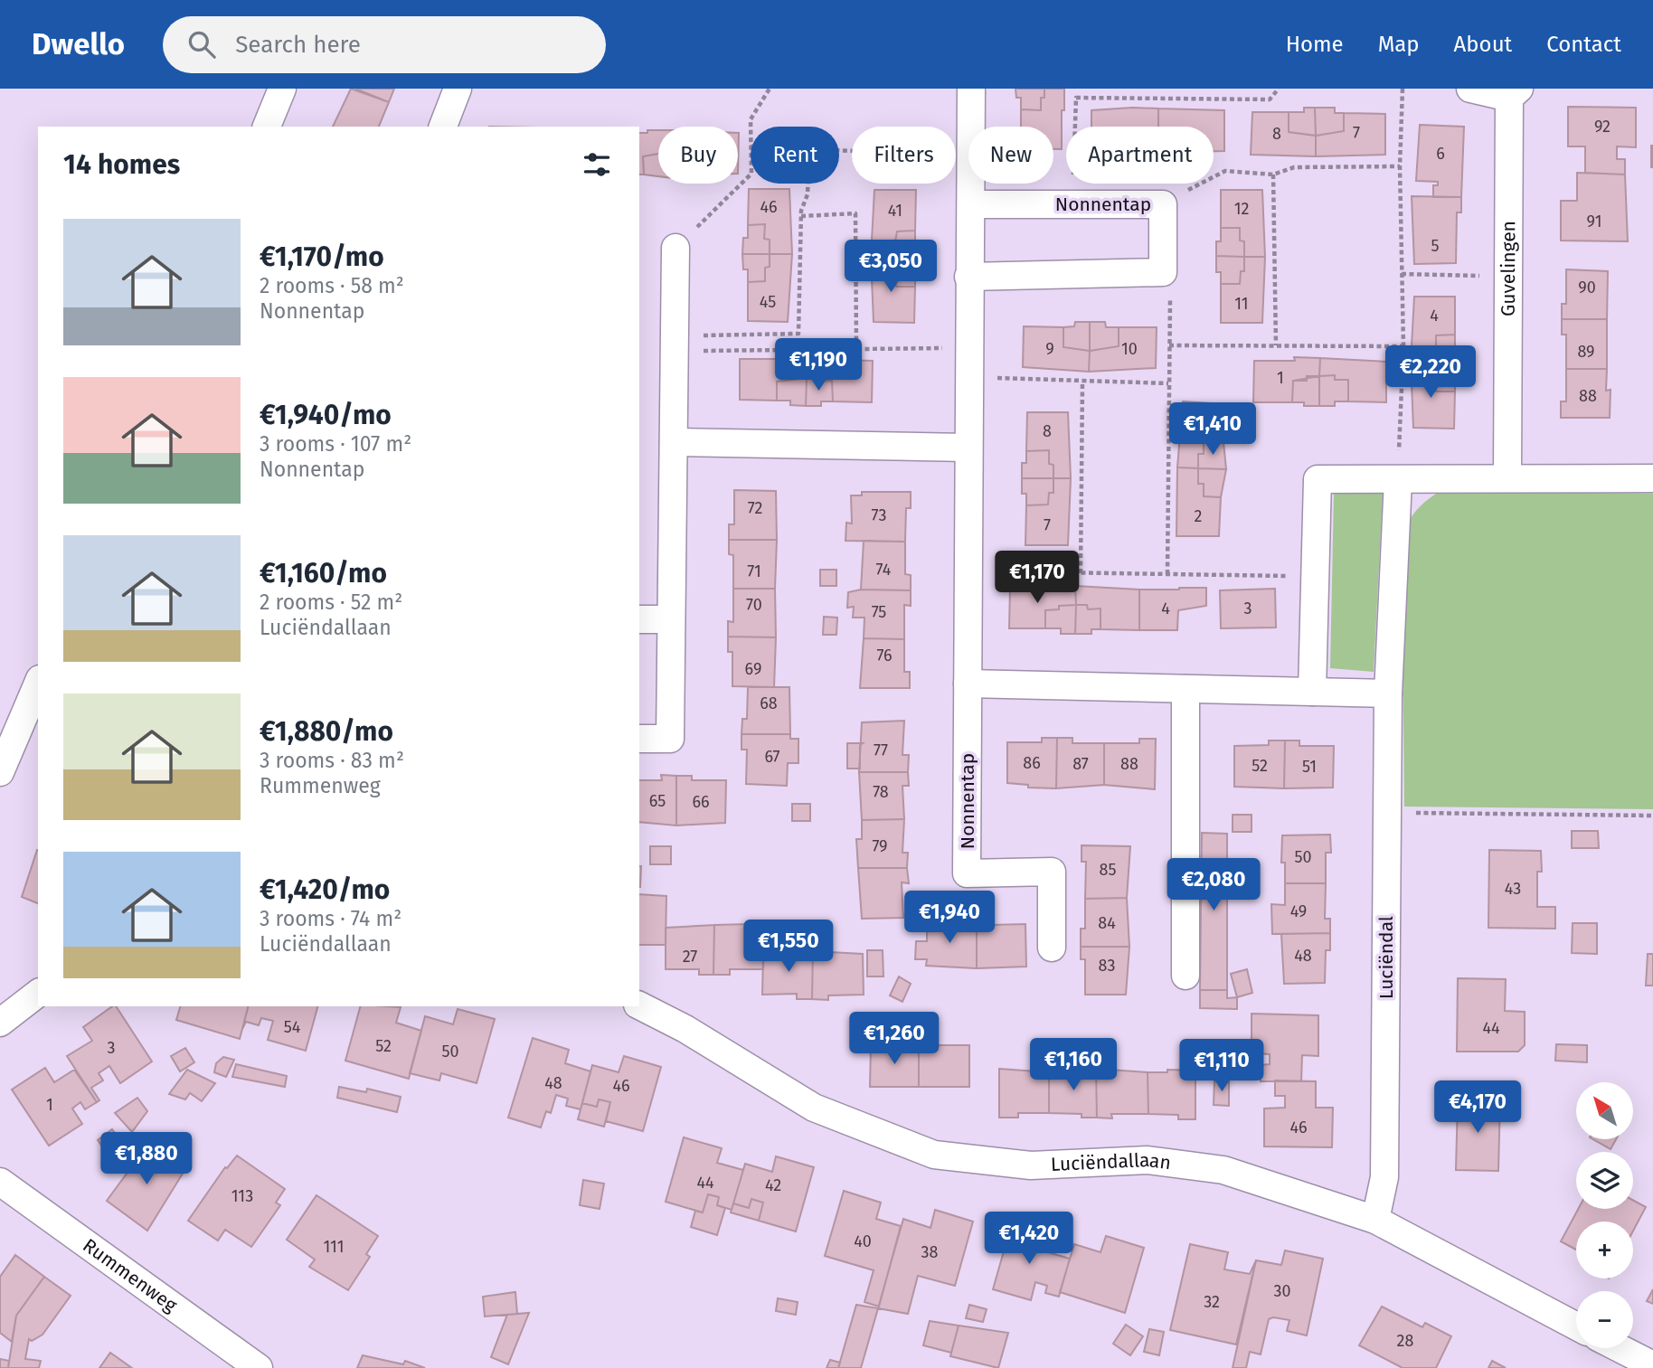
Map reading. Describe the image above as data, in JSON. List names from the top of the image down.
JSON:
{
  "streets": {
    "street": [
      "Nonnentap",
      "Guvelingen",
      "Luciëndal",
      "Luciëndallaan",
      "Rummenweg"
    ]
  },
  "crossings": [
    ["Luciëndal", "Luciëndallaan"]
  ],
  "house_numbers": [
    "92",
    "7",
    "8",
    "6",
    "46",
    "12",
    "41",
    "91",
    "5",
    "90",
    "45",
    "11",
    "4",
    "9",
    "10",
    "89",
    "1",
    "88",
    "8",
    "72",
    "73",
    "2",
    "7",
    "74",
    "71",
    "70",
    "4",
    "3",
    "75",
    "76",
    "69",
    "68",
    "77",
    "67",
    "86",
    "87",
    "88",
    "52",
    "51",
    "78",
    "65",
    "66",
    "79",
    "50",
    "85",
    "43",
    "49",
    "84",
    "48",
    "27",
    "83",
    "54",
    "44",
    "52",
    "3",
    "50",
    "48",
    "46",
    "1",
    "46",
    "44",
    "42",
    "113",
    "40",
    "111",
    "38",
    "30",
    "32",
    "28"
  ],
  "north": "top left",
  "page": {
    "header": "Dwello",
    "search": "Search here",
    "nav": [
      "Home",
      "Map",
      "About",
      "Contact"
    ],
    "chip": [
      "Buy",
      "Rent",
      "Filters",
      "New",
      "Apartment"
    ],
    "heading": "14 homes",
    "list": [
      {
        "name": "€1,170/mo",
        "note": "2 rooms · 58 m² · Nonnentap"
      },
      {
        "name": "€1,940/mo",
        "note": "3 rooms · 107 m² · Nonnentap"
      },
      {
        "name": "€1,160/mo",
        "note": "2 rooms · 52 m² · Luciëndallaan"
      },
      {
        "name": "€1,880/mo",
        "note": "3 rooms · 83 m² · Rummenweg"
      },
      {
        "name": "€1,420/mo",
        "note": "3 rooms · 74 m² · Luciëndallaan"
      }
    ],
    "price": [
      "€3,050",
      "€1,190",
      "€2,220",
      "€1,410",
      "€1,170",
      "€2,080",
      "€1,940",
      "€1,550",
      "€1,260",
      "€1,160",
      "€1,110",
      "€4,170",
      "€1,880",
      "€1,420"
    ],
    "map_buttons": ["+", "−"]
  }
}
